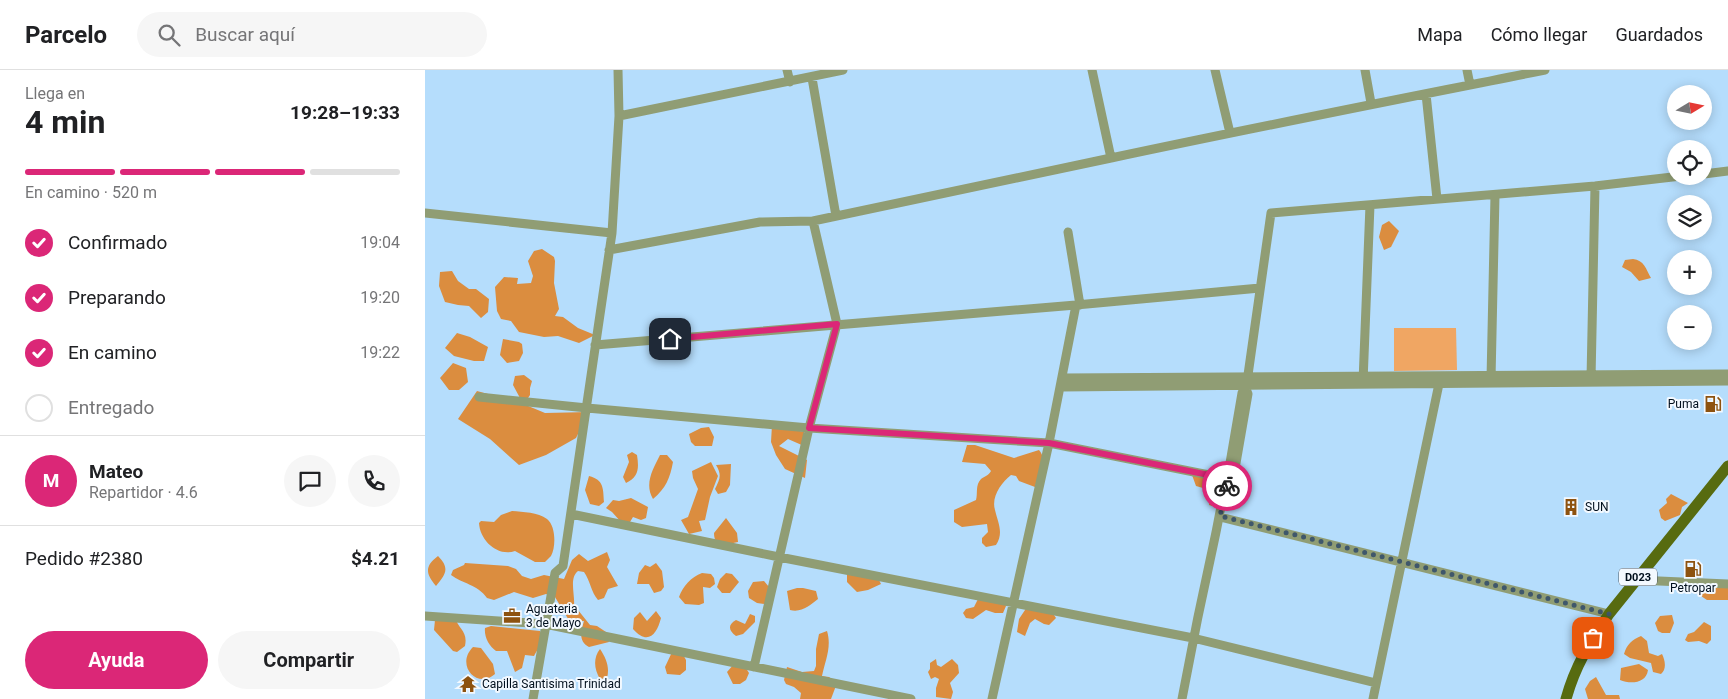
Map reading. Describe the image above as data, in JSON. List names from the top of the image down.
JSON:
{
  "streets": {
    "main road": ["D023"]
  },
  "places": {
    "fuel station": ["Puma", "Petropar"],
    "building": ["SUN"],
    "office": ["Aguateria 3 de Mayo"],
    "temple": ["Capilla Santisima Trinidad"]
  },
  "north": "right",
  "page": {
    "header": "Parcelo",
    "search": "Buscar aquí",
    "nav": ["Mapa", "Cómo llegar", "Guardados"],
    "heading": ["4 min", "Llega en", "19:28–19:33"],
    "panel": [
      "Mateo",
      "Repartidor · 4.6",
      "Pedido #2380",
      "$4.21"
    ],
    "map_buttons": ["+", "−"],
    "bar": "En camino · 520 m",
    "list": [
      ["Confirmado", "19:04"],
      ["Preparando", "19:20"],
      ["En camino", "19:22"],
      "Entregado"
    ],
    "round": "M",
    "buttons": ["Ayuda", "Compartir"]
  }
}
